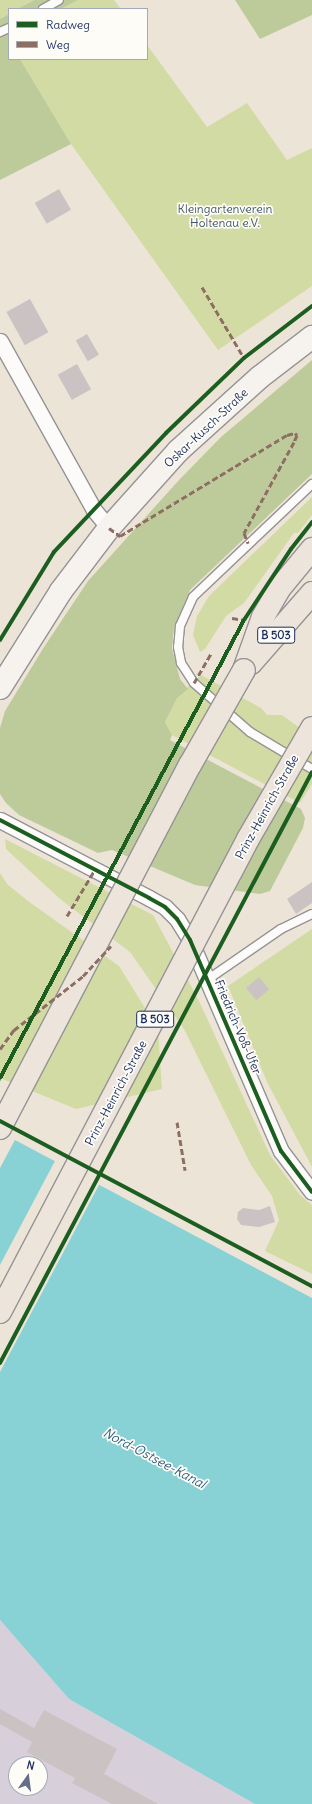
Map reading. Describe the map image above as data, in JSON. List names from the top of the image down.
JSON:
{
  "streets": {
    "highway": ["B 503", "Prinz-Heinrich-Straße"],
    "street": ["Oskar-Kusch-Straße", "Friedrich-Voß-Ufer"]
  },
  "water": ["Nord-Ostsee-Kanal"],
  "parks": ["Kleingartenverein Holtenau e.V."],
  "legend": ["Radweg", "Weg"],
  "north": "top"
}
